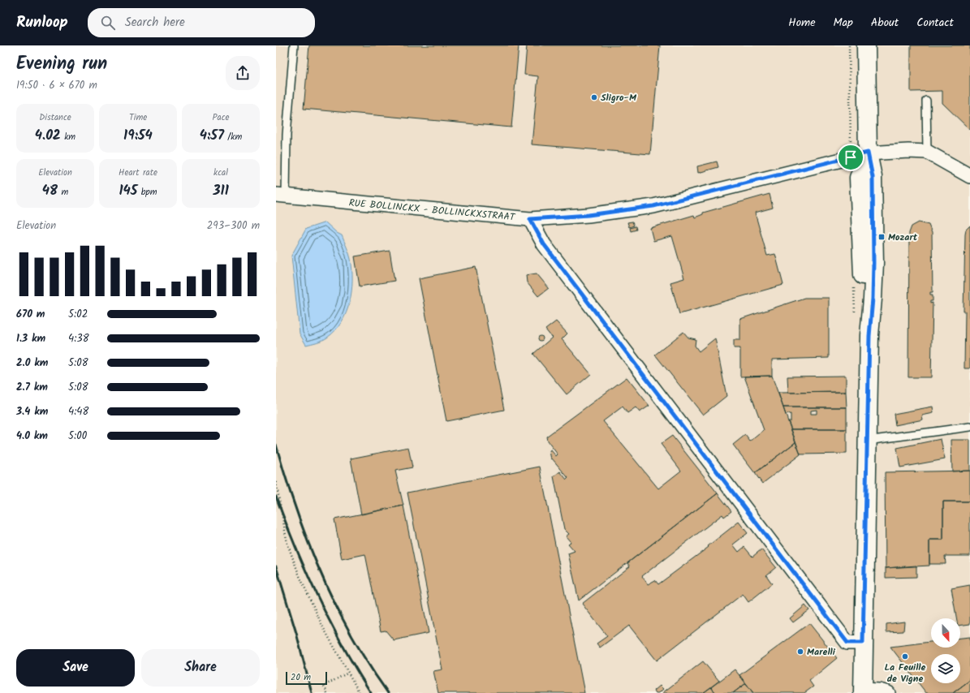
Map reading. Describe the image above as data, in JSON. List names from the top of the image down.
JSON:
{
  "streets": {
    "street": ["RUE BOLLINCKX - BOLLINCKXSTRAAT"]
  },
  "places": {
    "other": ["Sligro-M", "Marelli", "La Feuille de Vigne"],
    "transit": ["Mozart"]
  },
  "scale_bar": "20 m",
  "north": "bottom",
  "page": {
    "header": "Runloop",
    "search": "Search here",
    "nav": [
      "Home",
      "Map",
      "About",
      "Contact"
    ],
    "heading": ["Evening run", "19:50 · 6 × 670 m"],
    "stats": [
      ["Distance", "4.02 km"],
      ["Time", "19:54"],
      ["Pace", "4:57 /km"],
      ["Elevation", "48 m"],
      ["Heart rate", "145 bpm"],
      ["kcal", "311"]
    ],
    "chart": ["Elevation", "293–300 m"],
    "list": [
      {
        "name": "670 m",
        "note": "5:02"
      },
      {
        "name": "1.3 km",
        "note": "4:38"
      },
      {
        "name": "2.0 km",
        "note": "5:08"
      },
      {
        "name": "2.7 km",
        "note": "5:08"
      },
      {
        "name": "3.4 km",
        "note": "4:48"
      },
      {
        "name": "4.0 km",
        "note": "5:00"
      }
    ],
    "buttons": ["Save", "Share"],
    "scale": "20 m"
  }
}
